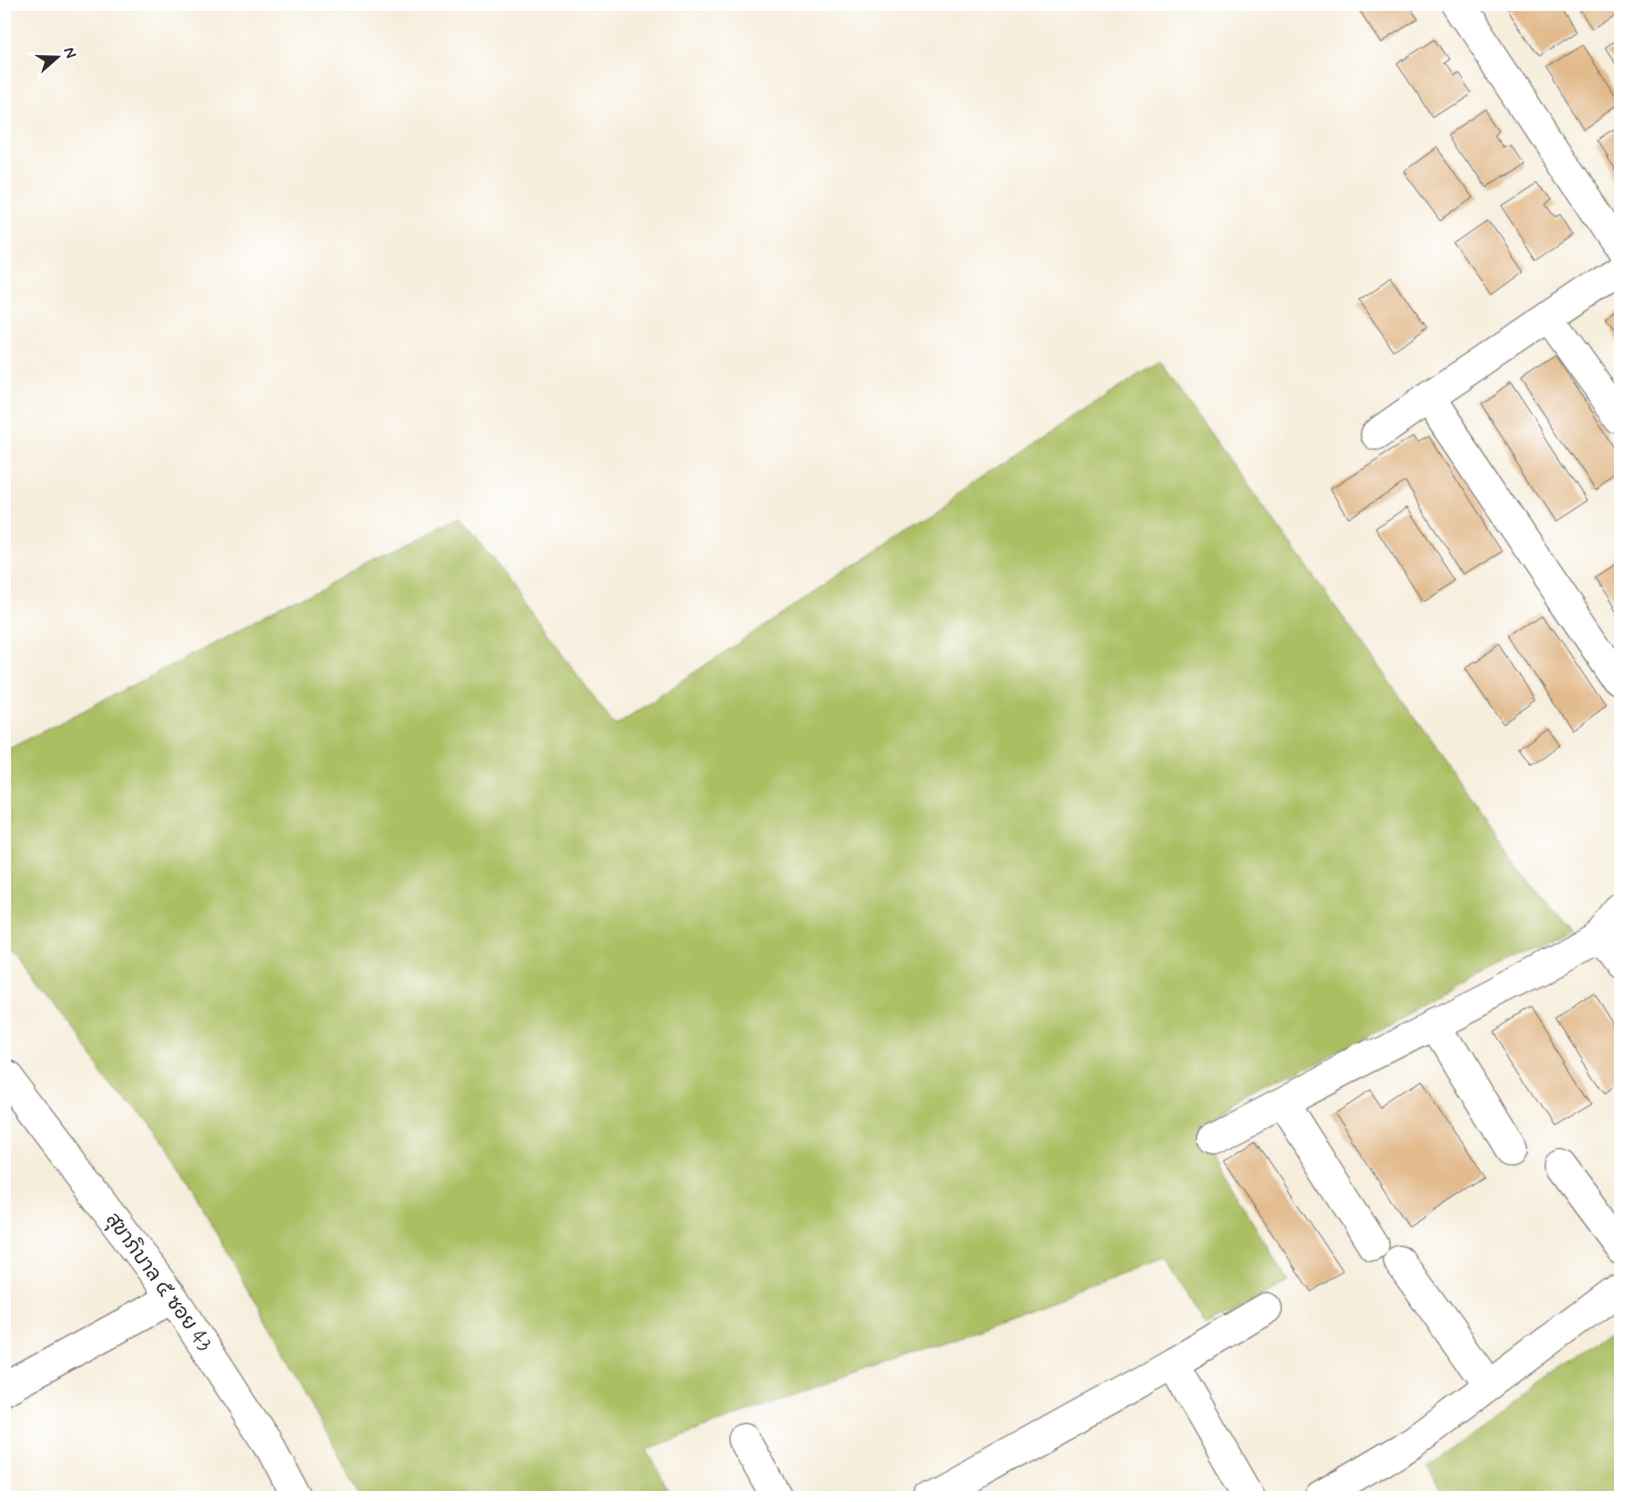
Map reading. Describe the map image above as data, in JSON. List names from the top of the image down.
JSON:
{
  "streets": {
    "street": ["สุขาภิบาล ๕ ซอย 43"]
  },
  "north": "right"
}
